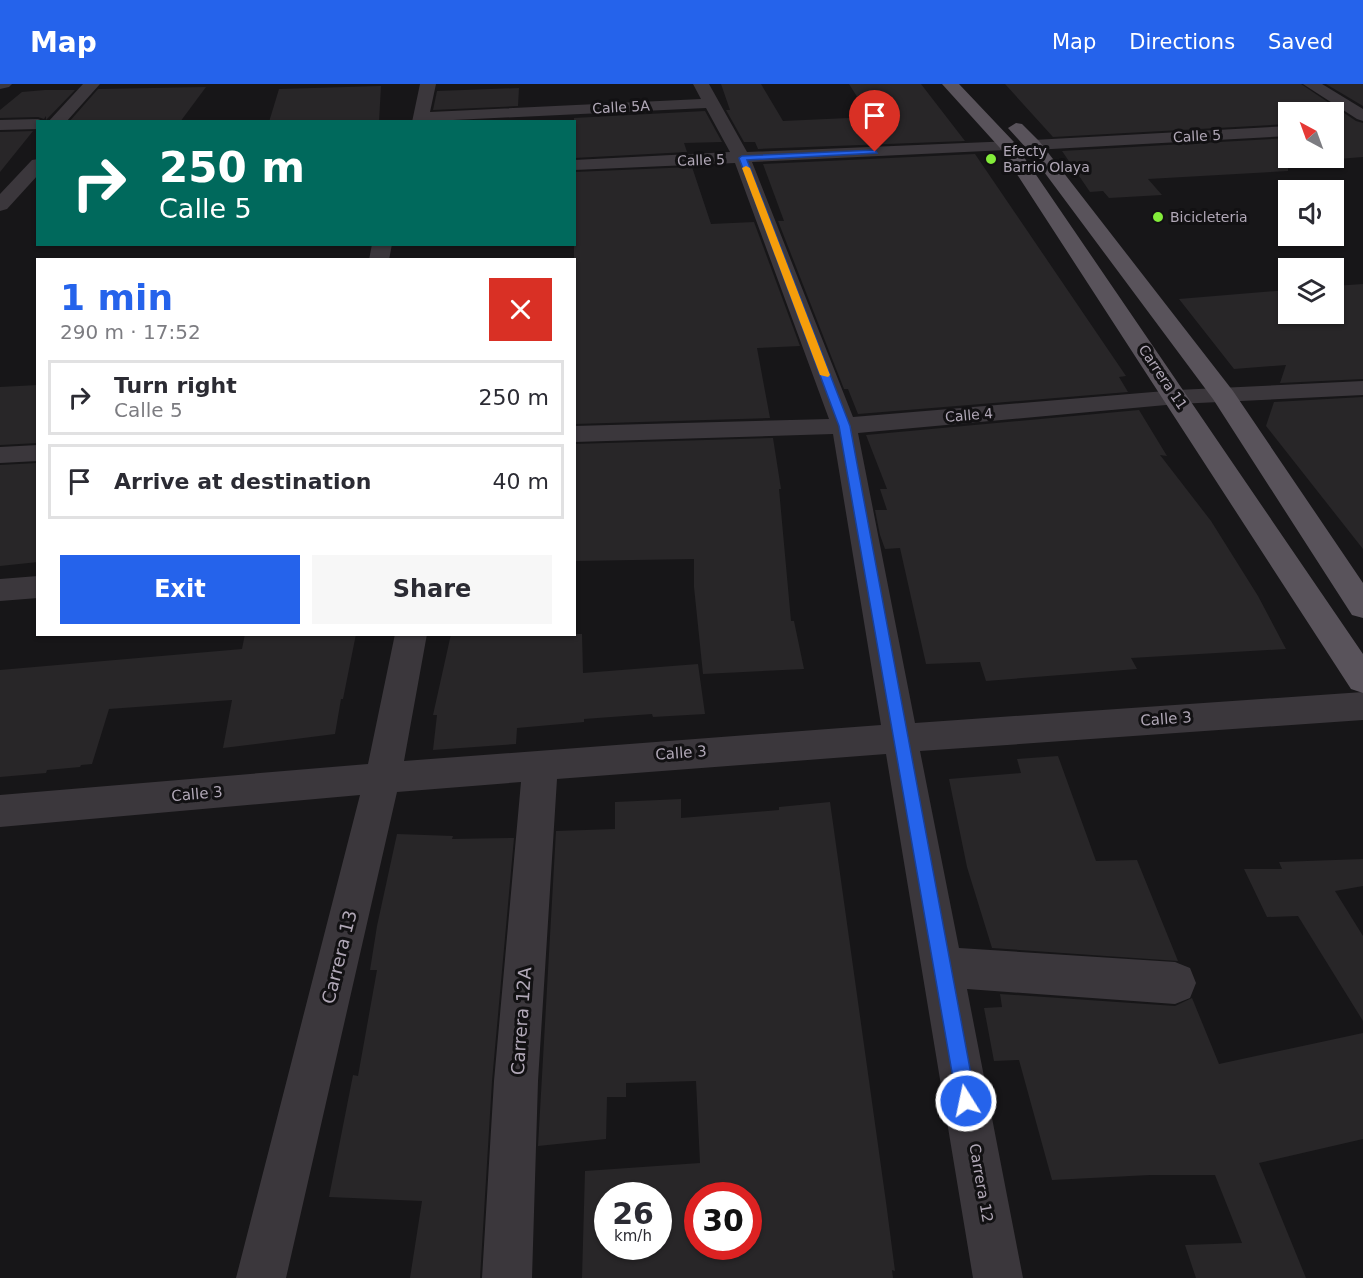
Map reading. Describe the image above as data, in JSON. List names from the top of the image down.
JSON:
{
  "streets": {
    "main road": ["Carrera 11"],
    "street": [
      "Calle 5A",
      "Calle 5",
      "Calle 4",
      "Calle 3",
      "Carrera 13",
      "Carrera 12A",
      "Carrera 12"
    ]
  },
  "crossings": [
    ["Calle 5A", "Carrera 12"],
    ["Calle 5", "Carrera 11"],
    ["Calle 5", "Carrera 12"],
    ["Carrera 11", "Calle 4"],
    ["Calle 4", "Carrera 12"],
    ["Calle 3", "Carrera 13"],
    ["Calle 3", "Carrera 12A"],
    ["Calle 3", "Carrera 12"]
  ],
  "places": ["Efecty Barrio Olaya", "Bicicleteria"],
  "north": "top left",
  "page": {
    "header": "Map",
    "nav": ["Map", "Directions", "Saved"],
    "turn": ["250 m", "Calle 5"],
    "heading": ["1 min", "290 m · 17:52"],
    "list": [
      {
        "name": "Turn right",
        "note": "Calle 5",
        "value": "250 m"
      },
      {
        "name": "Arrive at destination",
        "value": "40 m"
      }
    ],
    "buttons": ["Exit", "Share"],
    "speed": "26 km/h",
    "limit": "30"
  }
}
